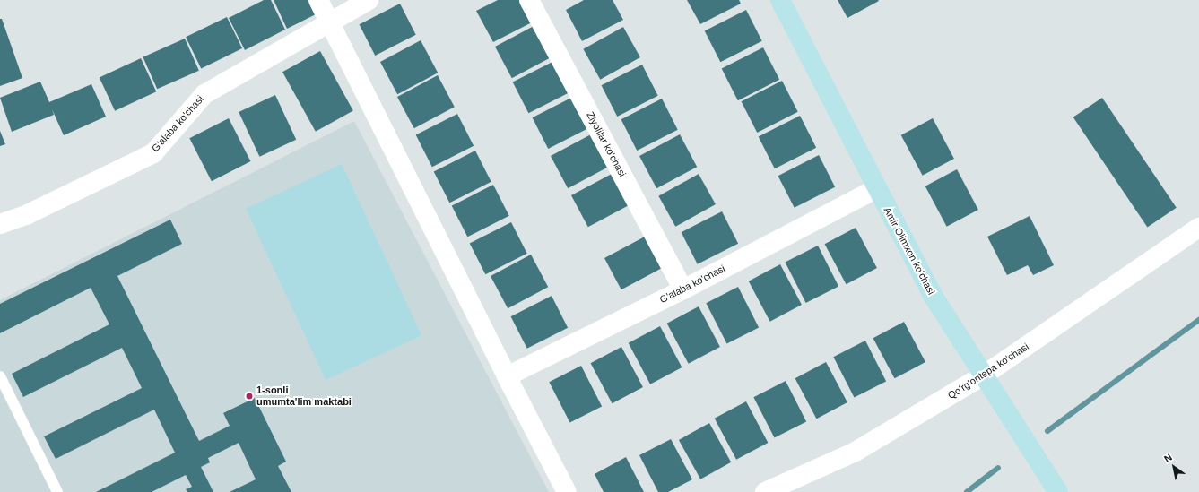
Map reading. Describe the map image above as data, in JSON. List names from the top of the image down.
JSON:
{
  "streets": {
    "street": [
      "G'alaba ko'chasi",
      "Ziyolilar ko'chasi",
      "Amir Olimxon ko'chasi",
      "Qo'rg'ontepa ko'chasi"
    ]
  },
  "crossings": [
    ["G'alaba ko'chasi", "Ziyolilar ko'chasi"],
    ["G'alaba ko'chasi", "Amir Olimxon ko'chasi"],
    ["Amir Olimxon ko'chasi", "Qo'rg'ontepa ko'chasi"]
  ],
  "places": ["1-sonli umumta'lim maktabi"],
  "north": "top left"
}
